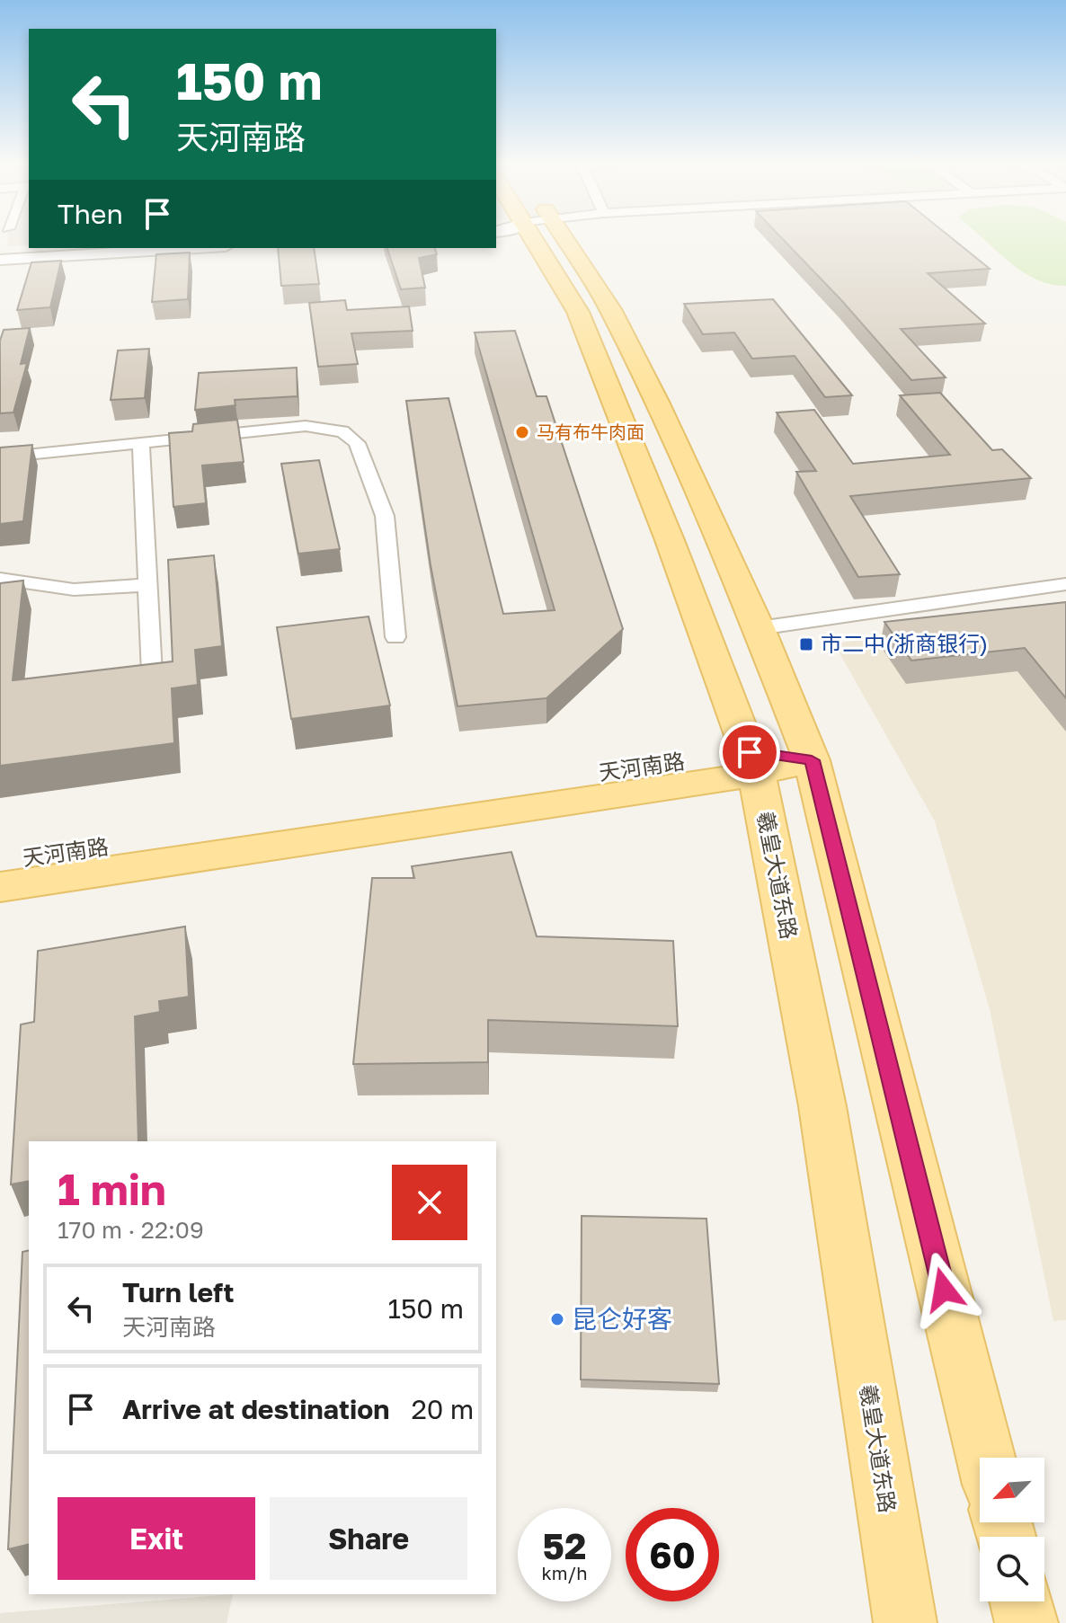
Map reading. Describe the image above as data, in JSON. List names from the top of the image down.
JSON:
{
  "streets": {
    "main road": ["天河南路", "羲皇大道东路"]
  },
  "crossings": [
    ["天河南路", "羲皇大道东路"]
  ],
  "places": {
    "other": ["马有布牛肉面", "昆仑好客"],
    "transit": ["市二中(浙商银行)"]
  },
  "north": "bottom left",
  "page": {
    "turn": ["150 m", "天河南路"],
    "then": "Then",
    "heading": ["1 min", "170 m · 22:09"],
    "list": [
      {
        "name": "Turn left",
        "note": "天河南路",
        "value": "150 m"
      },
      {
        "name": "Arrive at destination",
        "value": "20 m"
      }
    ],
    "buttons": ["Exit", "Share"],
    "speed": "52 km/h",
    "limit": "60"
  }
}
